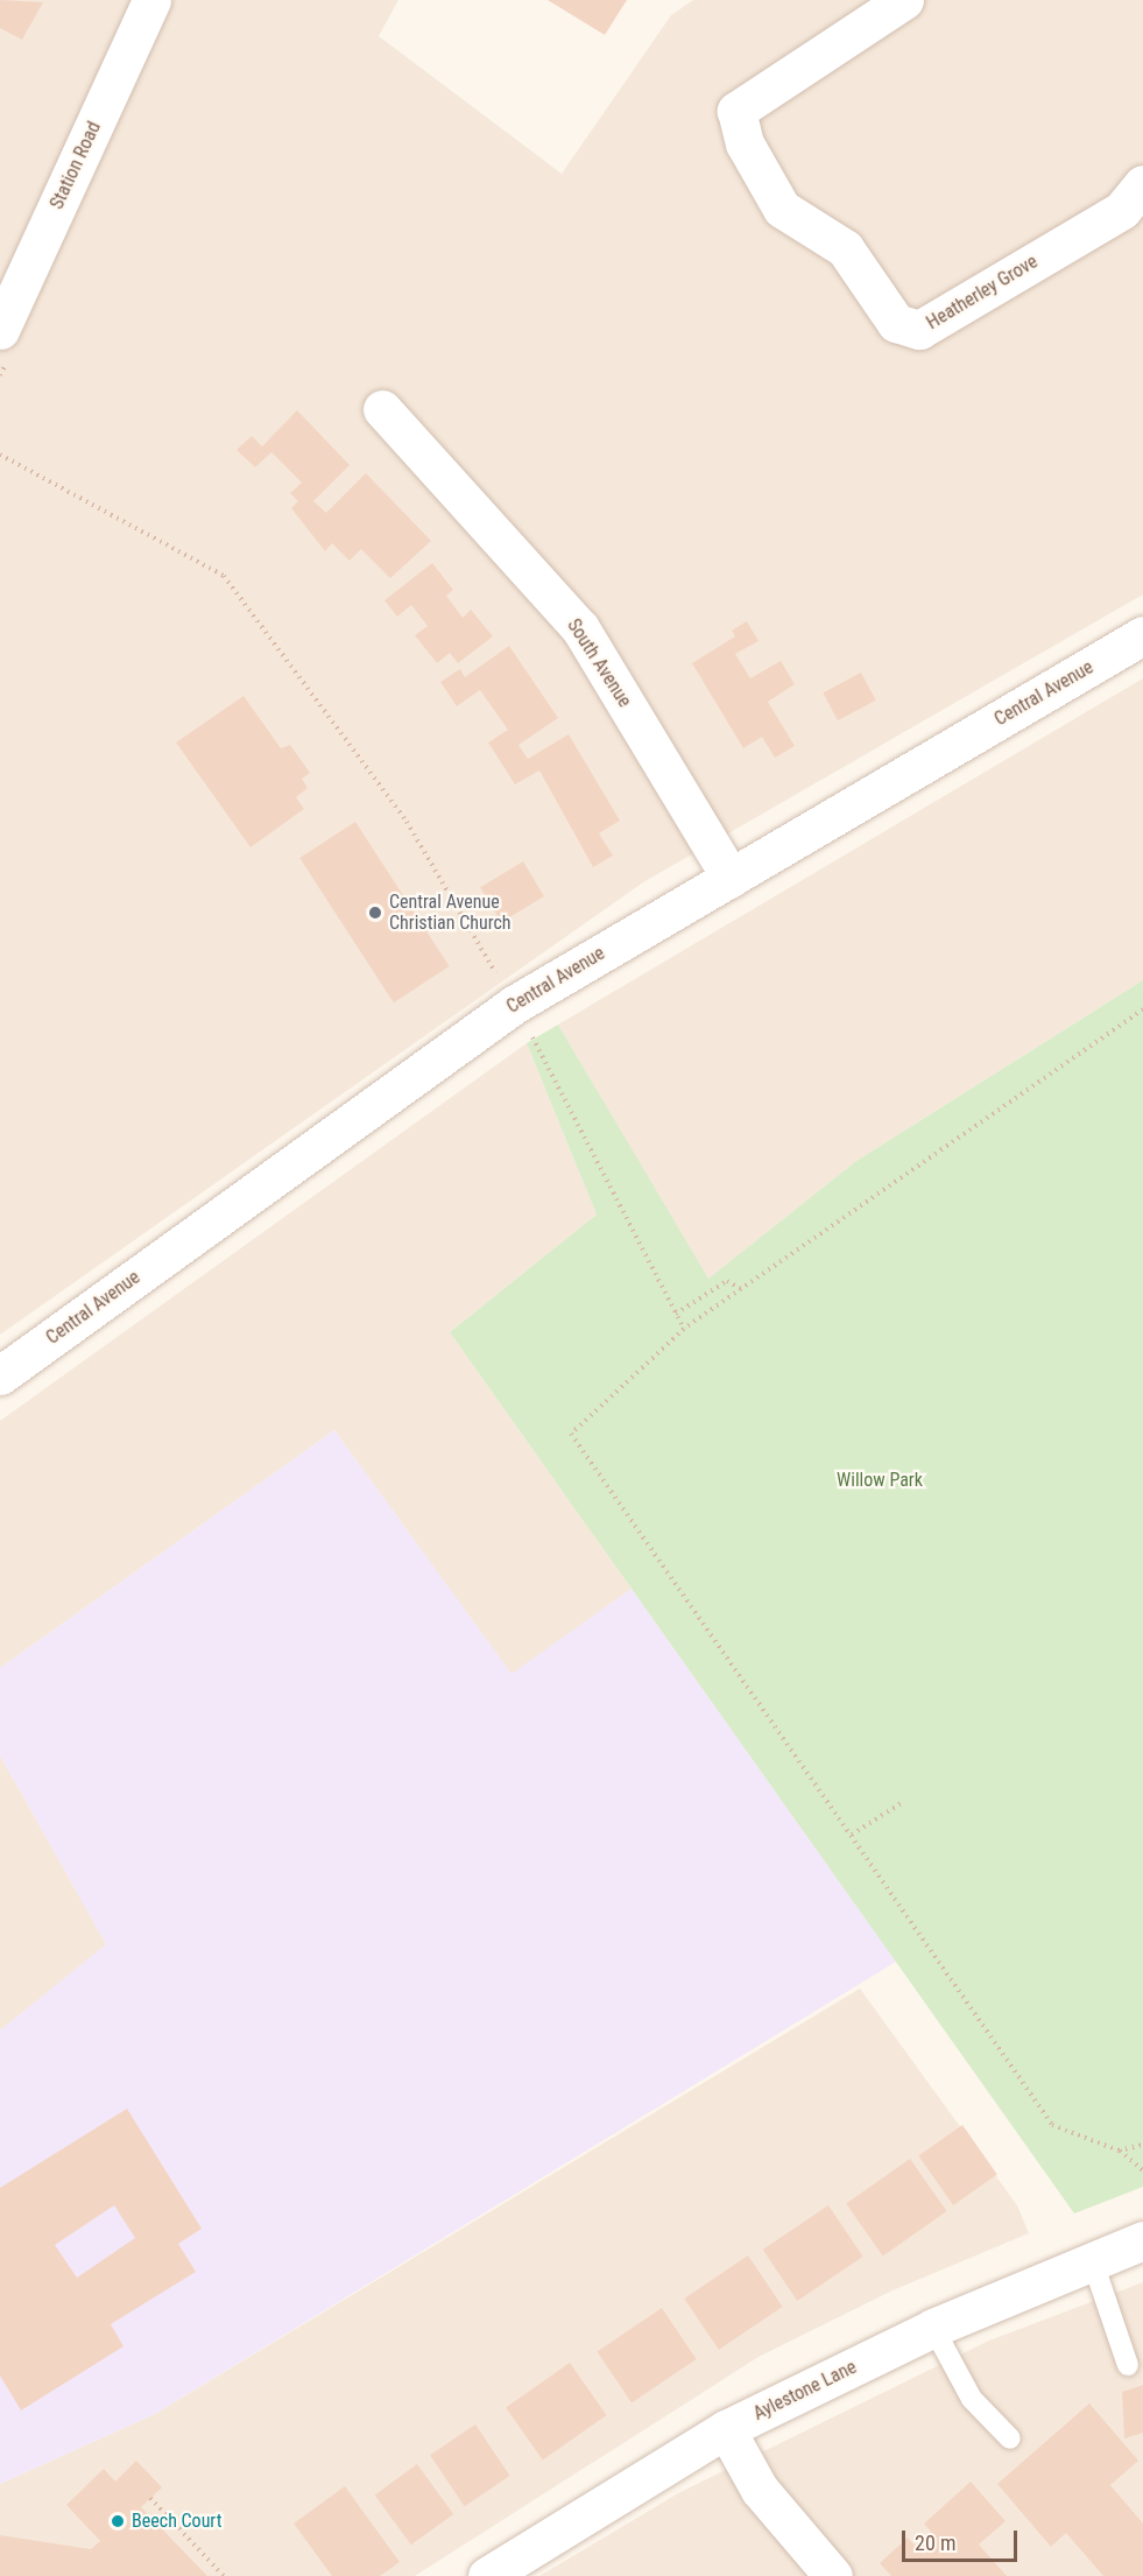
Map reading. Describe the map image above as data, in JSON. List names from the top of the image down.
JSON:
{
  "streets": {
    "street": [
      "Station Road",
      "Heatherley Grove",
      "South Avenue",
      "Central Avenue",
      "Aylestone Lane"
    ]
  },
  "crossings": [
    ["South Avenue", "Central Avenue"]
  ],
  "parks": ["Willow Park"],
  "places": ["Central Avenue Christian Church", "Beech Court"],
  "scale_bar": "20 m"
}
